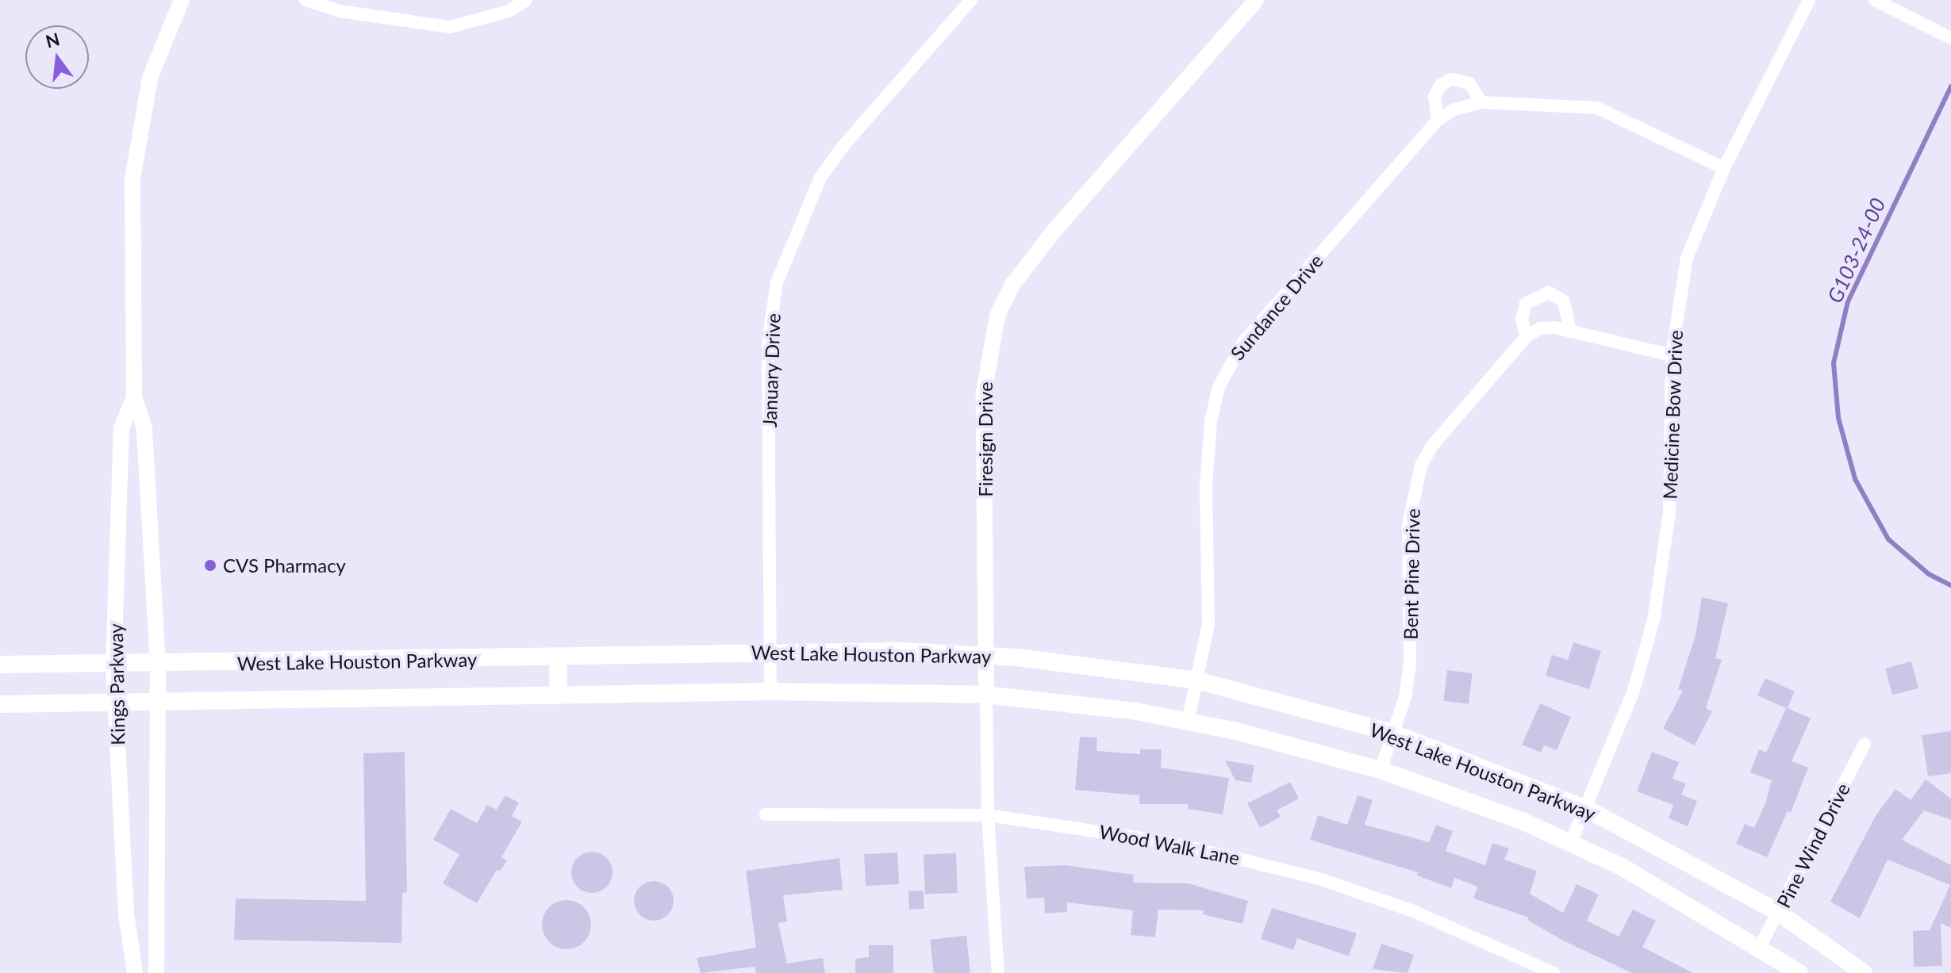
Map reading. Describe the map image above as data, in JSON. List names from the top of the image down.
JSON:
{
  "streets": {
    "main road": ["West Lake Houston Parkway"],
    "street": [
      "Sundance Drive",
      "January Drive",
      "Medicine Bow Drive",
      "Firesign Drive",
      "Bent Pine Drive",
      "Kings Parkway",
      "Wood Walk Lane",
      "Pine Wind Drive"
    ]
  },
  "crossings": [
    ["Sundance Drive", "Medicine Bow Drive"],
    ["Sundance Drive", "West Lake Houston Parkway"],
    ["January Drive", "West Lake Houston Parkway"],
    ["Medicine Bow Drive", "West Lake Houston Parkway"],
    ["Firesign Drive", "West Lake Houston Parkway"],
    ["Firesign Drive", "Wood Walk Lane"],
    ["Bent Pine Drive", "West Lake Houston Parkway"],
    ["West Lake Houston Parkway", "Kings Parkway"],
    ["West Lake Houston Parkway", "Pine Wind Drive"]
  ],
  "water": ["G103-24-00"],
  "places": ["CVS Pharmacy"],
  "north": "top"
}
